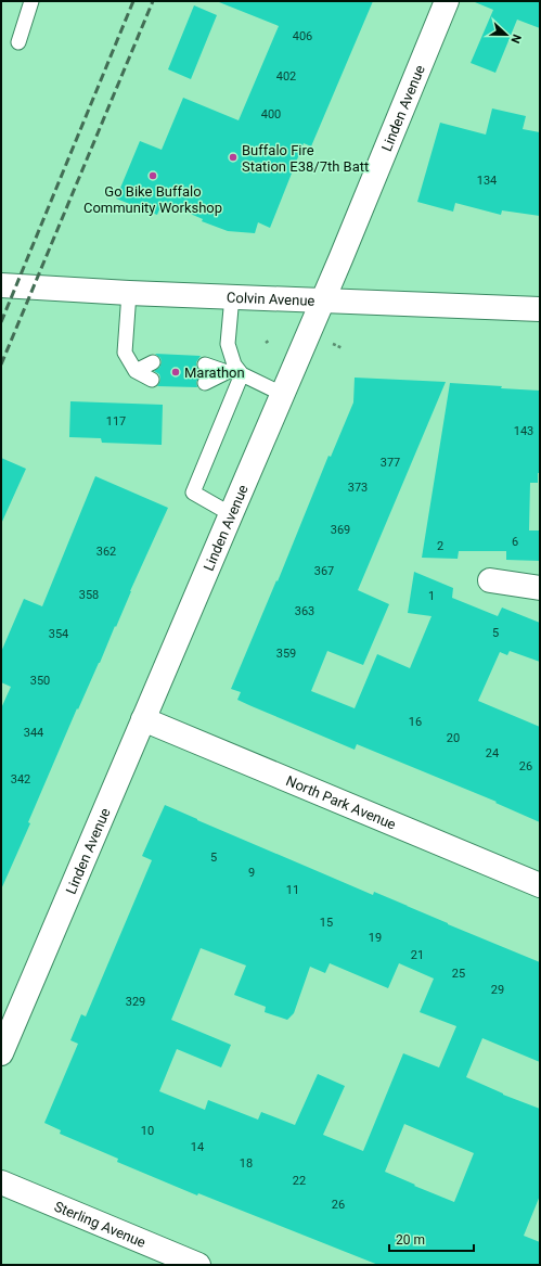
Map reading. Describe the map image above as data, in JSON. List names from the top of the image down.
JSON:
{
  "streets": {
    "street": [
      "Linden Avenue",
      "Colvin Avenue",
      "North Park Avenue",
      "Sterling Avenue"
    ]
  },
  "crossings": [
    ["Linden Avenue", "Colvin Avenue"],
    ["Linden Avenue", "North Park Avenue"]
  ],
  "places": ["Buffalo Fire Station E38/7th Batt", "Go Bike Buffalo Community Workshop", "Marathon"],
  "house_numbers": [
    "406",
    "402",
    "400",
    "134",
    "117",
    "143",
    "377",
    "373",
    "369",
    "6",
    "2",
    "362",
    "367",
    "358",
    "1",
    "363",
    "5",
    "354",
    "359",
    "350",
    "16",
    "344",
    "20",
    "24",
    "26",
    "342",
    "5",
    "9",
    "11",
    "15",
    "19",
    "21",
    "25",
    "29",
    "329",
    "10",
    "14",
    "18",
    "22",
    "26"
  ],
  "scale_bar": "20 m",
  "north": "right"
}
